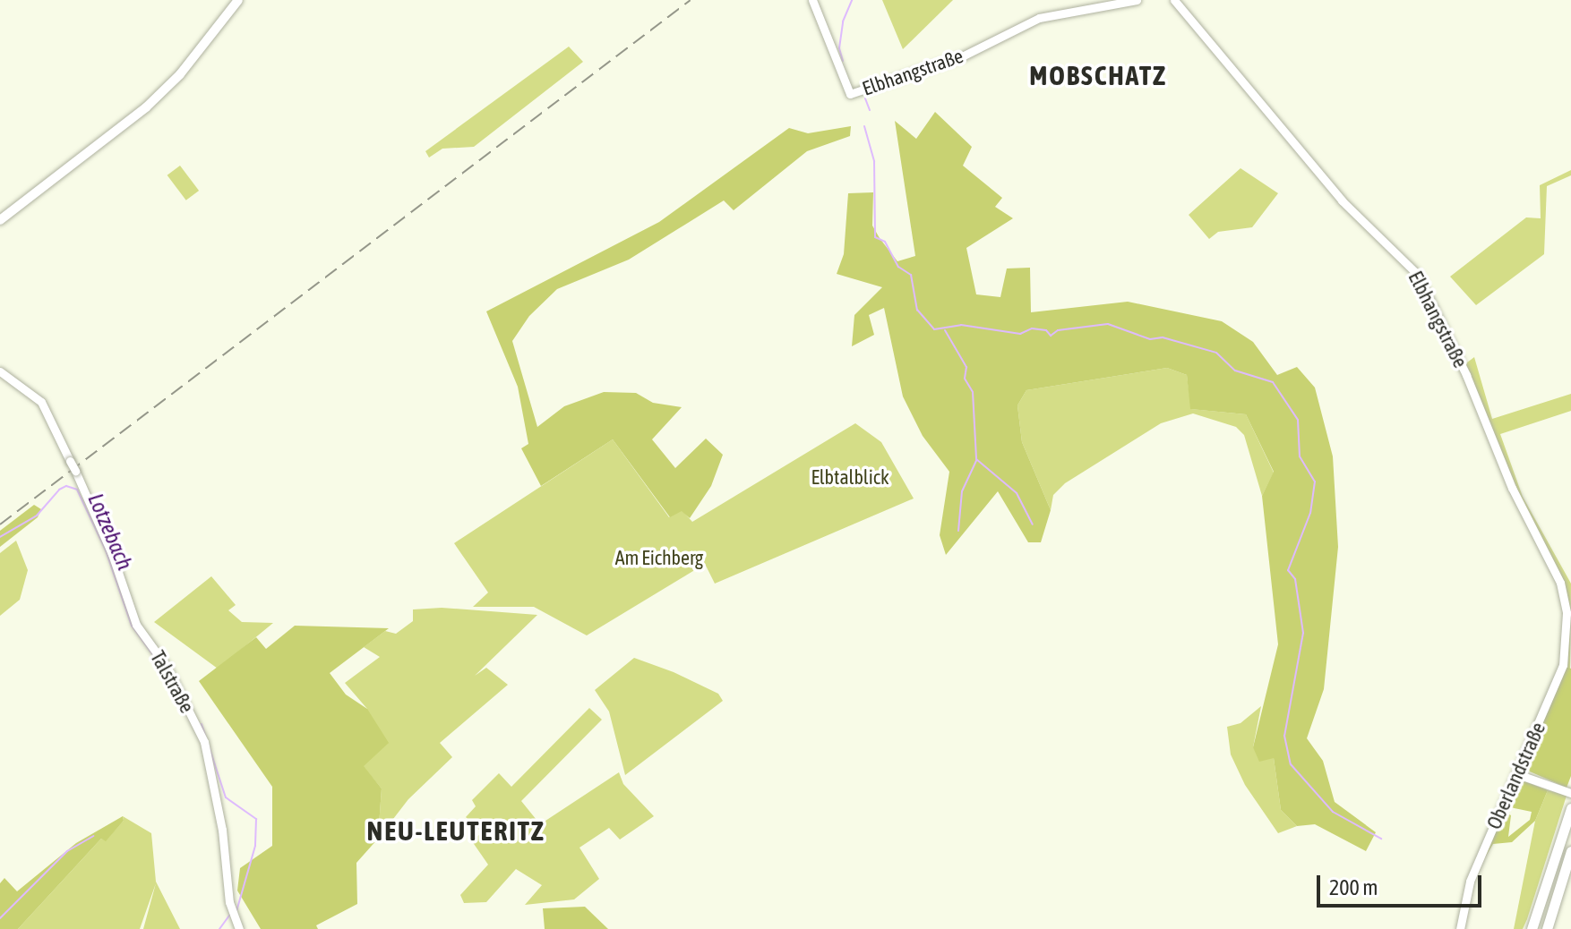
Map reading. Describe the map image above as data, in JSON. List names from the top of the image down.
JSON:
{
  "streets": {
    "street": ["Elbhangstraße", "Talstraße", "Oberlandstraße"]
  },
  "crossings": [
    ["Elbhangstraße", "Oberlandstraße"]
  ],
  "districts": ["MOBSCHATZ", "NEU-LEUTERITZ"],
  "water": ["Lotzebach"],
  "parks": ["Elbtalblick", "Am Eichberg"],
  "scale_bar": "200 m"
}
